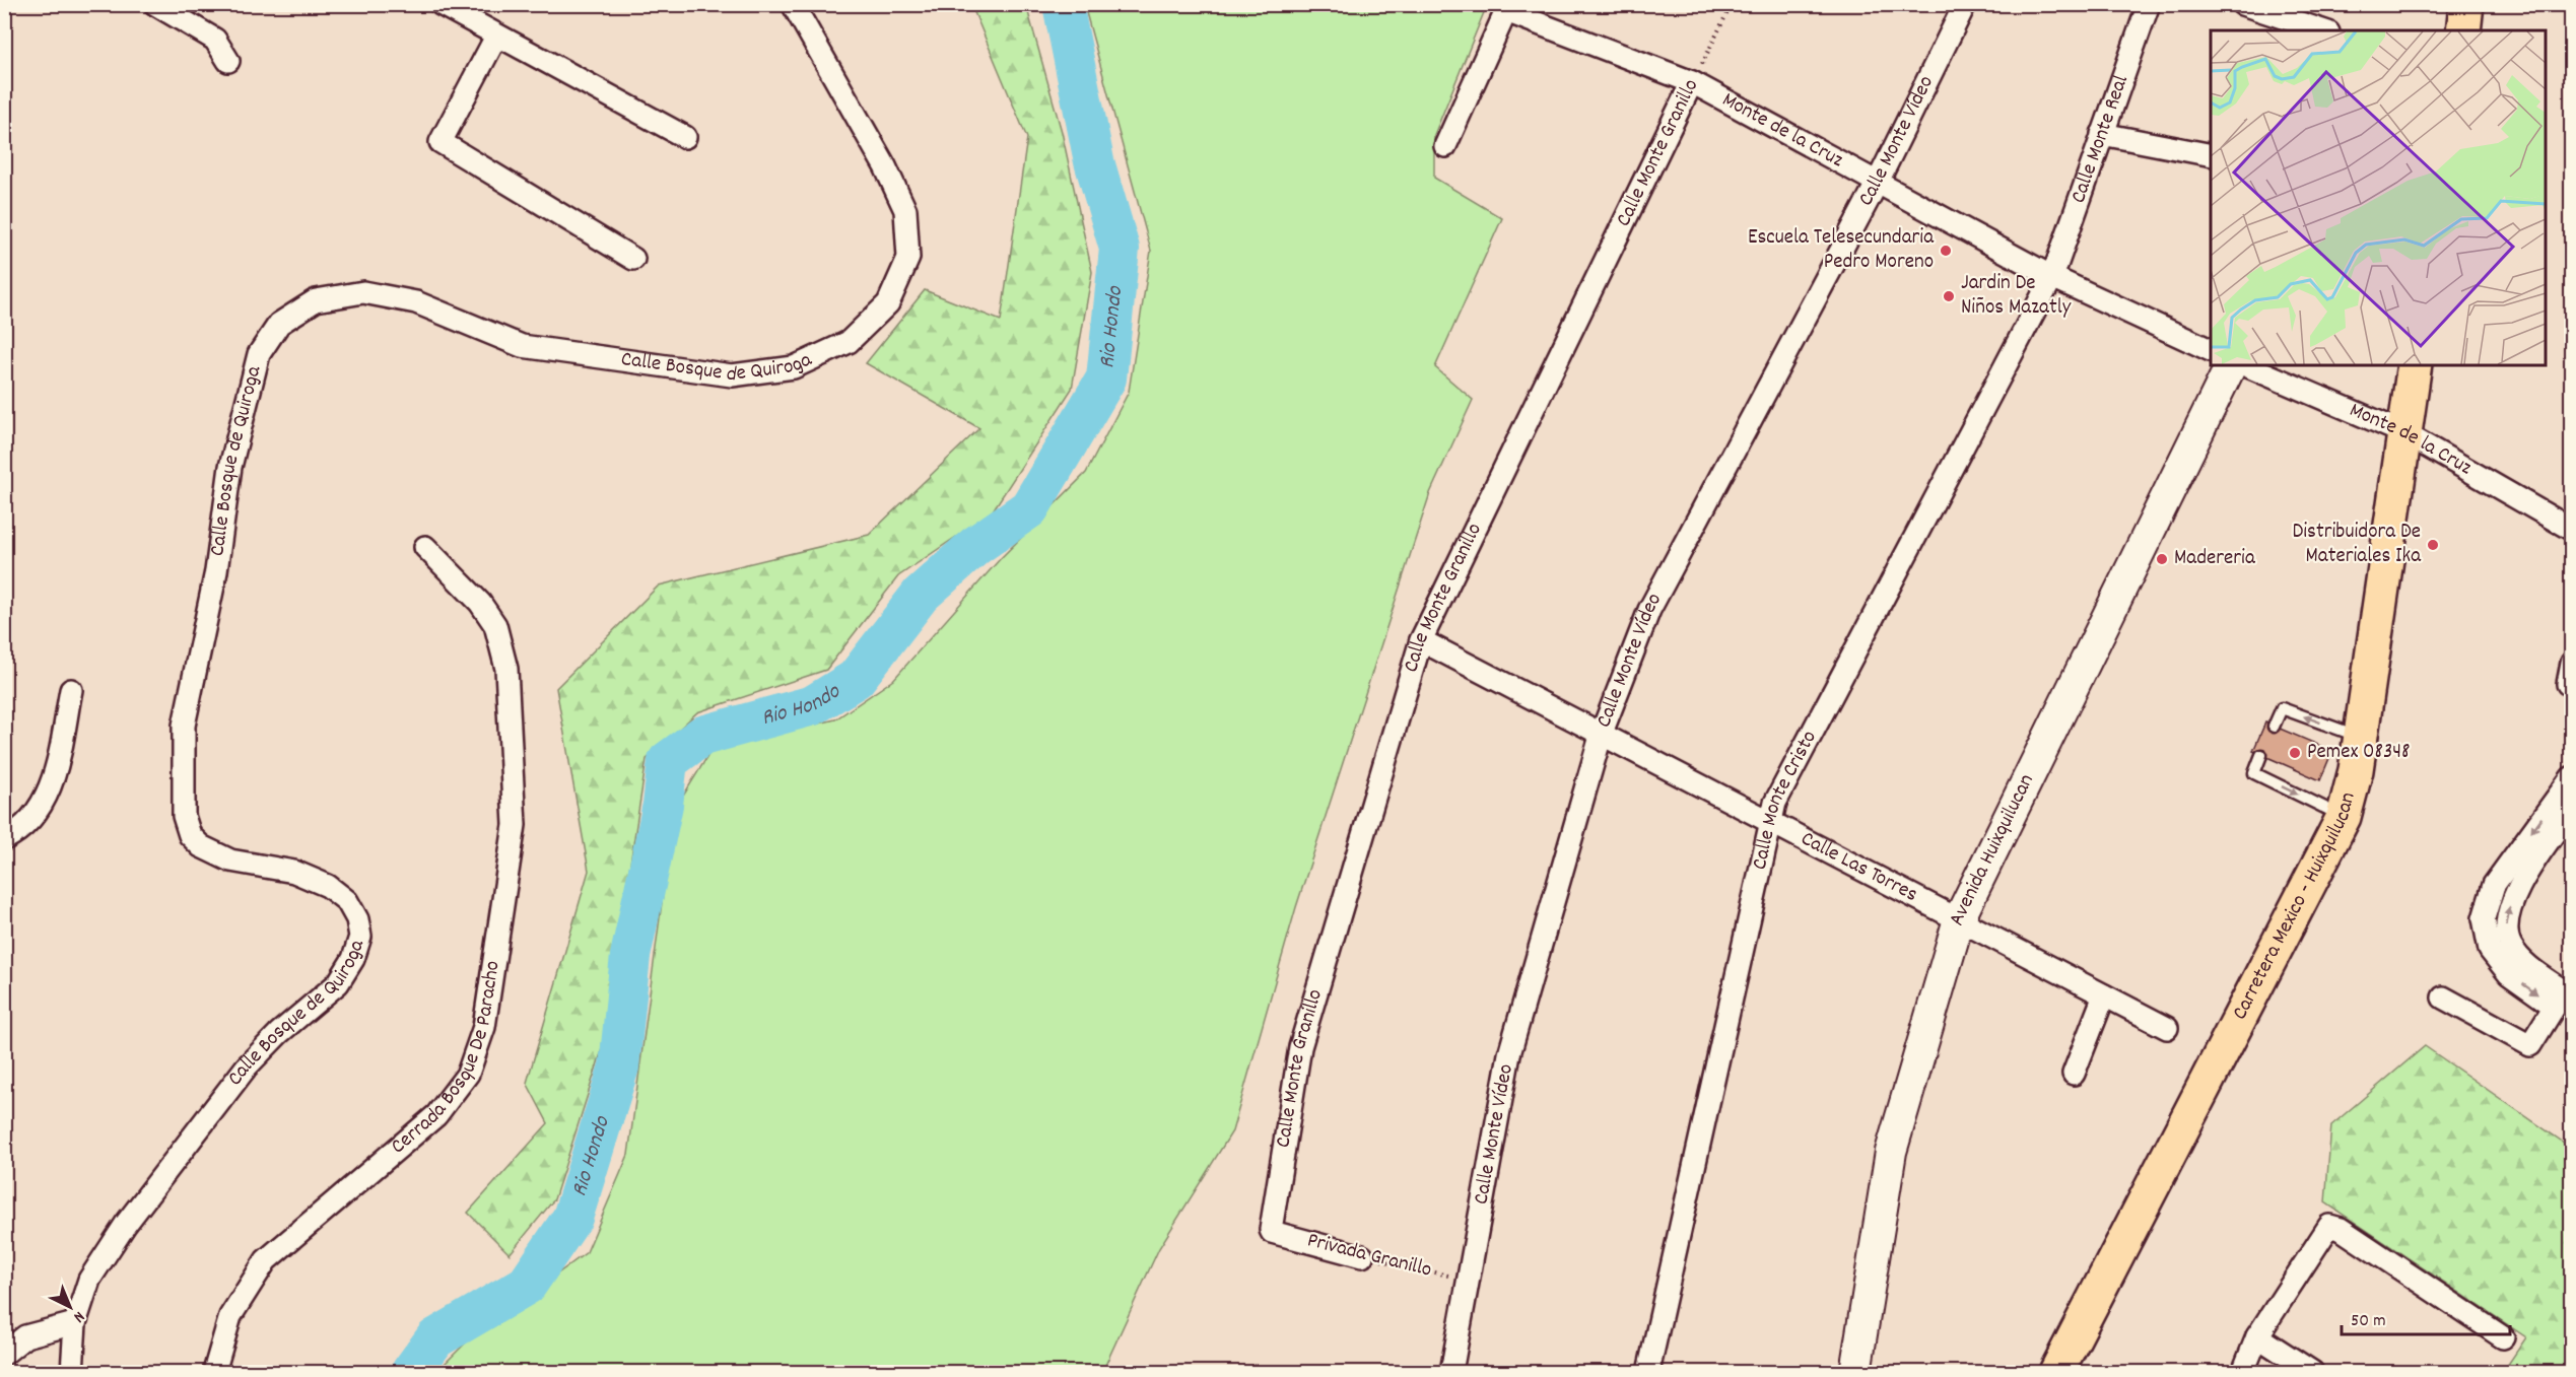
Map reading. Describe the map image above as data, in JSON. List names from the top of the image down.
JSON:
{
  "streets": {
    "main road": ["Carretera Mexico - Huixquilucan"],
    "street": [
      "Monte de la Cruz",
      "Calle Monte Vídeo",
      "Calle Monte Real",
      "Calle Monte Granillo",
      "Calle Bosque de Quiroga",
      "Calle Monte Cristo",
      "Avenida Huixquilucan",
      "Calle Las Torres",
      "Cerrada Bosque De Paracho",
      "Privada Granillo"
    ]
  },
  "crossings": [
    ["Monte de la Cruz", "Calle Monte Vídeo"],
    ["Monte de la Cruz", "Calle Monte Real"],
    ["Monte de la Cruz", "Calle Monte Granillo"],
    ["Monte de la Cruz", "Calle Monte Cristo"],
    ["Monte de la Cruz", "Carretera Mexico - Huixquilucan"],
    ["Calle Monte Vídeo", "Calle Las Torres"],
    ["Calle Monte Vídeo", "Privada Granillo"],
    ["Calle Monte Real", "Calle Monte Cristo"],
    ["Calle Monte Granillo", "Calle Las Torres"],
    ["Calle Monte Granillo", "Privada Granillo"],
    ["Calle Monte Cristo", "Calle Las Torres"],
    ["Avenida Huixquilucan", "Calle Las Torres"]
  ],
  "water": ["Rio Hondo"],
  "places": [
    "Escuela Telesecundaria Pedro Moreno",
    "Jardin De Niños Mazatly",
    "Distribuidora De Materiales Ika",
    "Madereria",
    "Pemex 08348"
  ],
  "scale_bar": "50 m",
  "north": "bottom right"
}
